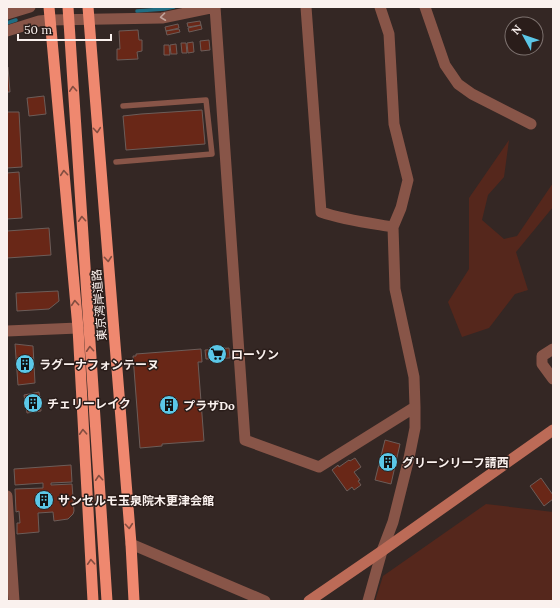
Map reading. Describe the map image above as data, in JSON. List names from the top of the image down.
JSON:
{
  "streets": {
    "highway": ["東京湾岸道路"]
  },
  "places": {
    "supermarket": ["ローソン"],
    "building": [
      "ラグーナフォンテーヌ",
      "チェリーレイク",
      "プラザDo",
      "グリーンリーフ請西",
      "サンセルモ玉泉院木更津会館"
    ]
  },
  "scale_bar": "50 m",
  "north": "top left"
}
